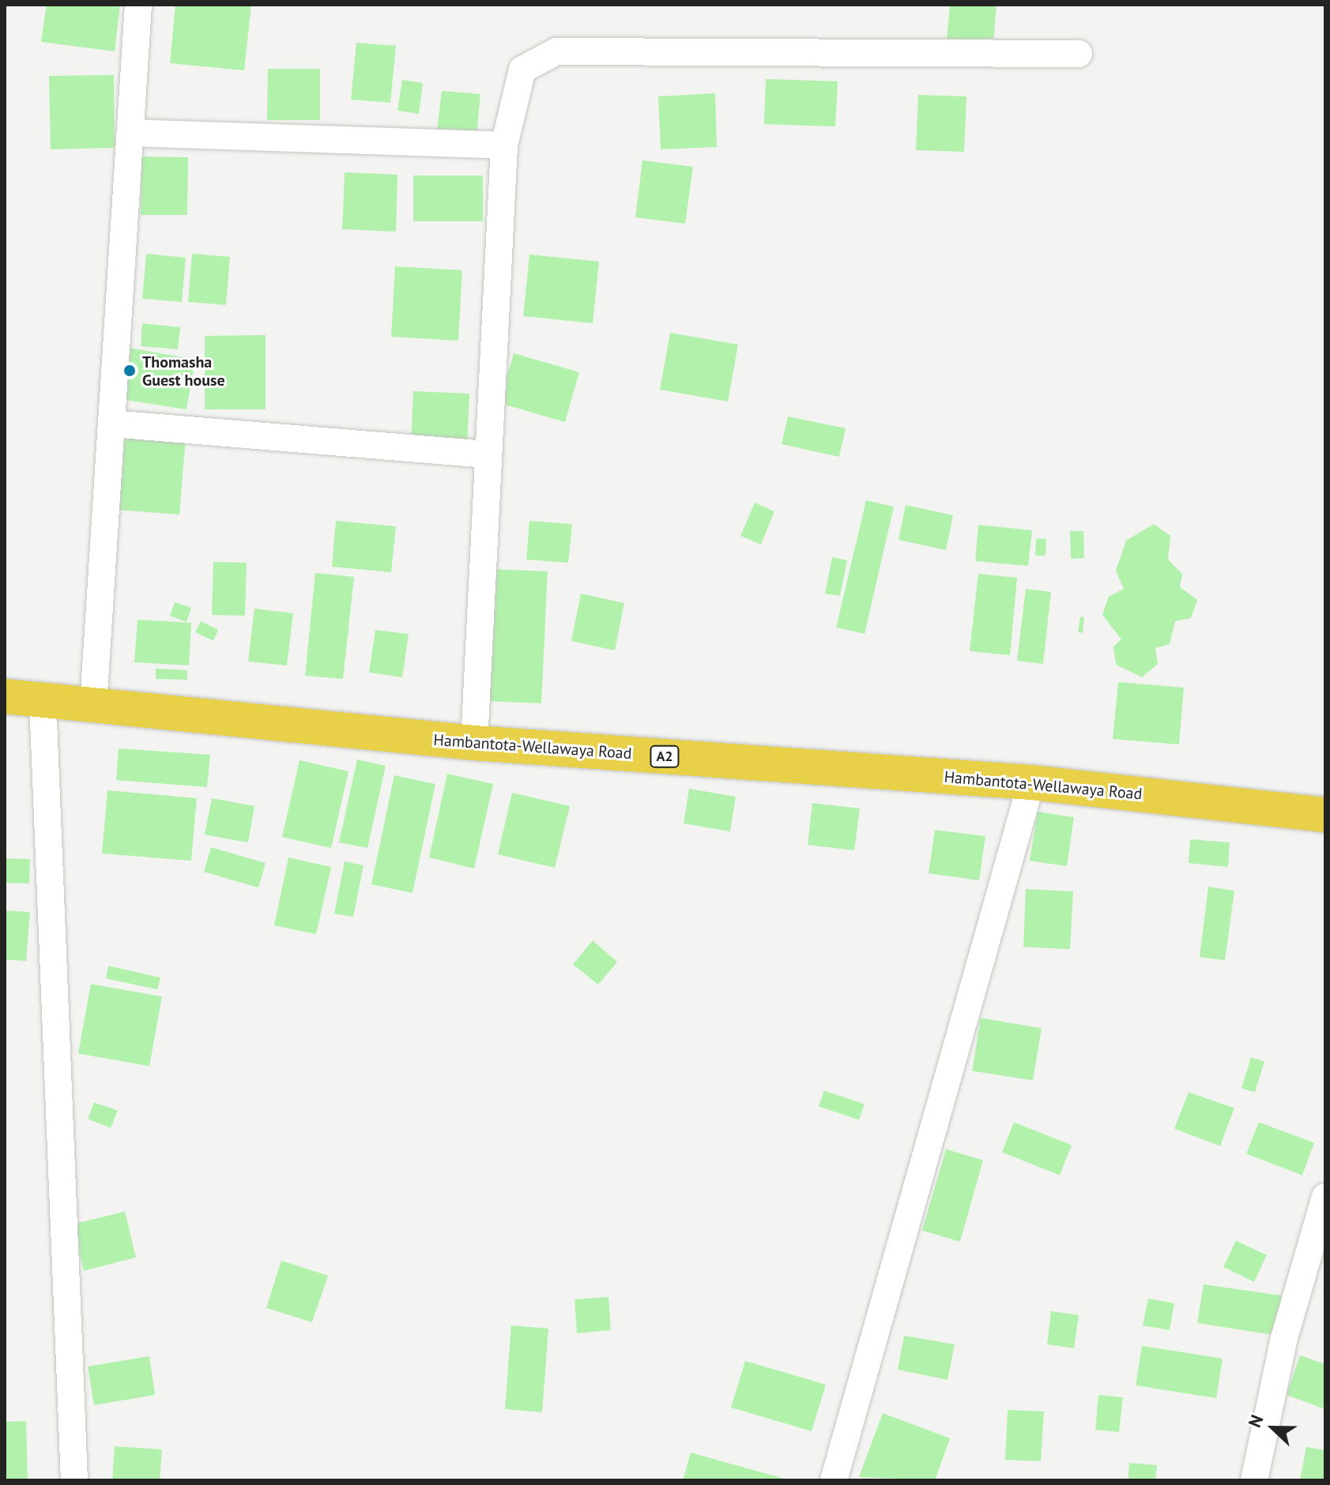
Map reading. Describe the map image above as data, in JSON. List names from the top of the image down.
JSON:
{
  "streets": {
    "highway": ["Hambantota-Wellawaya Road", "A2"]
  },
  "places": ["Thomasha Guest house"],
  "north": "left"
}
